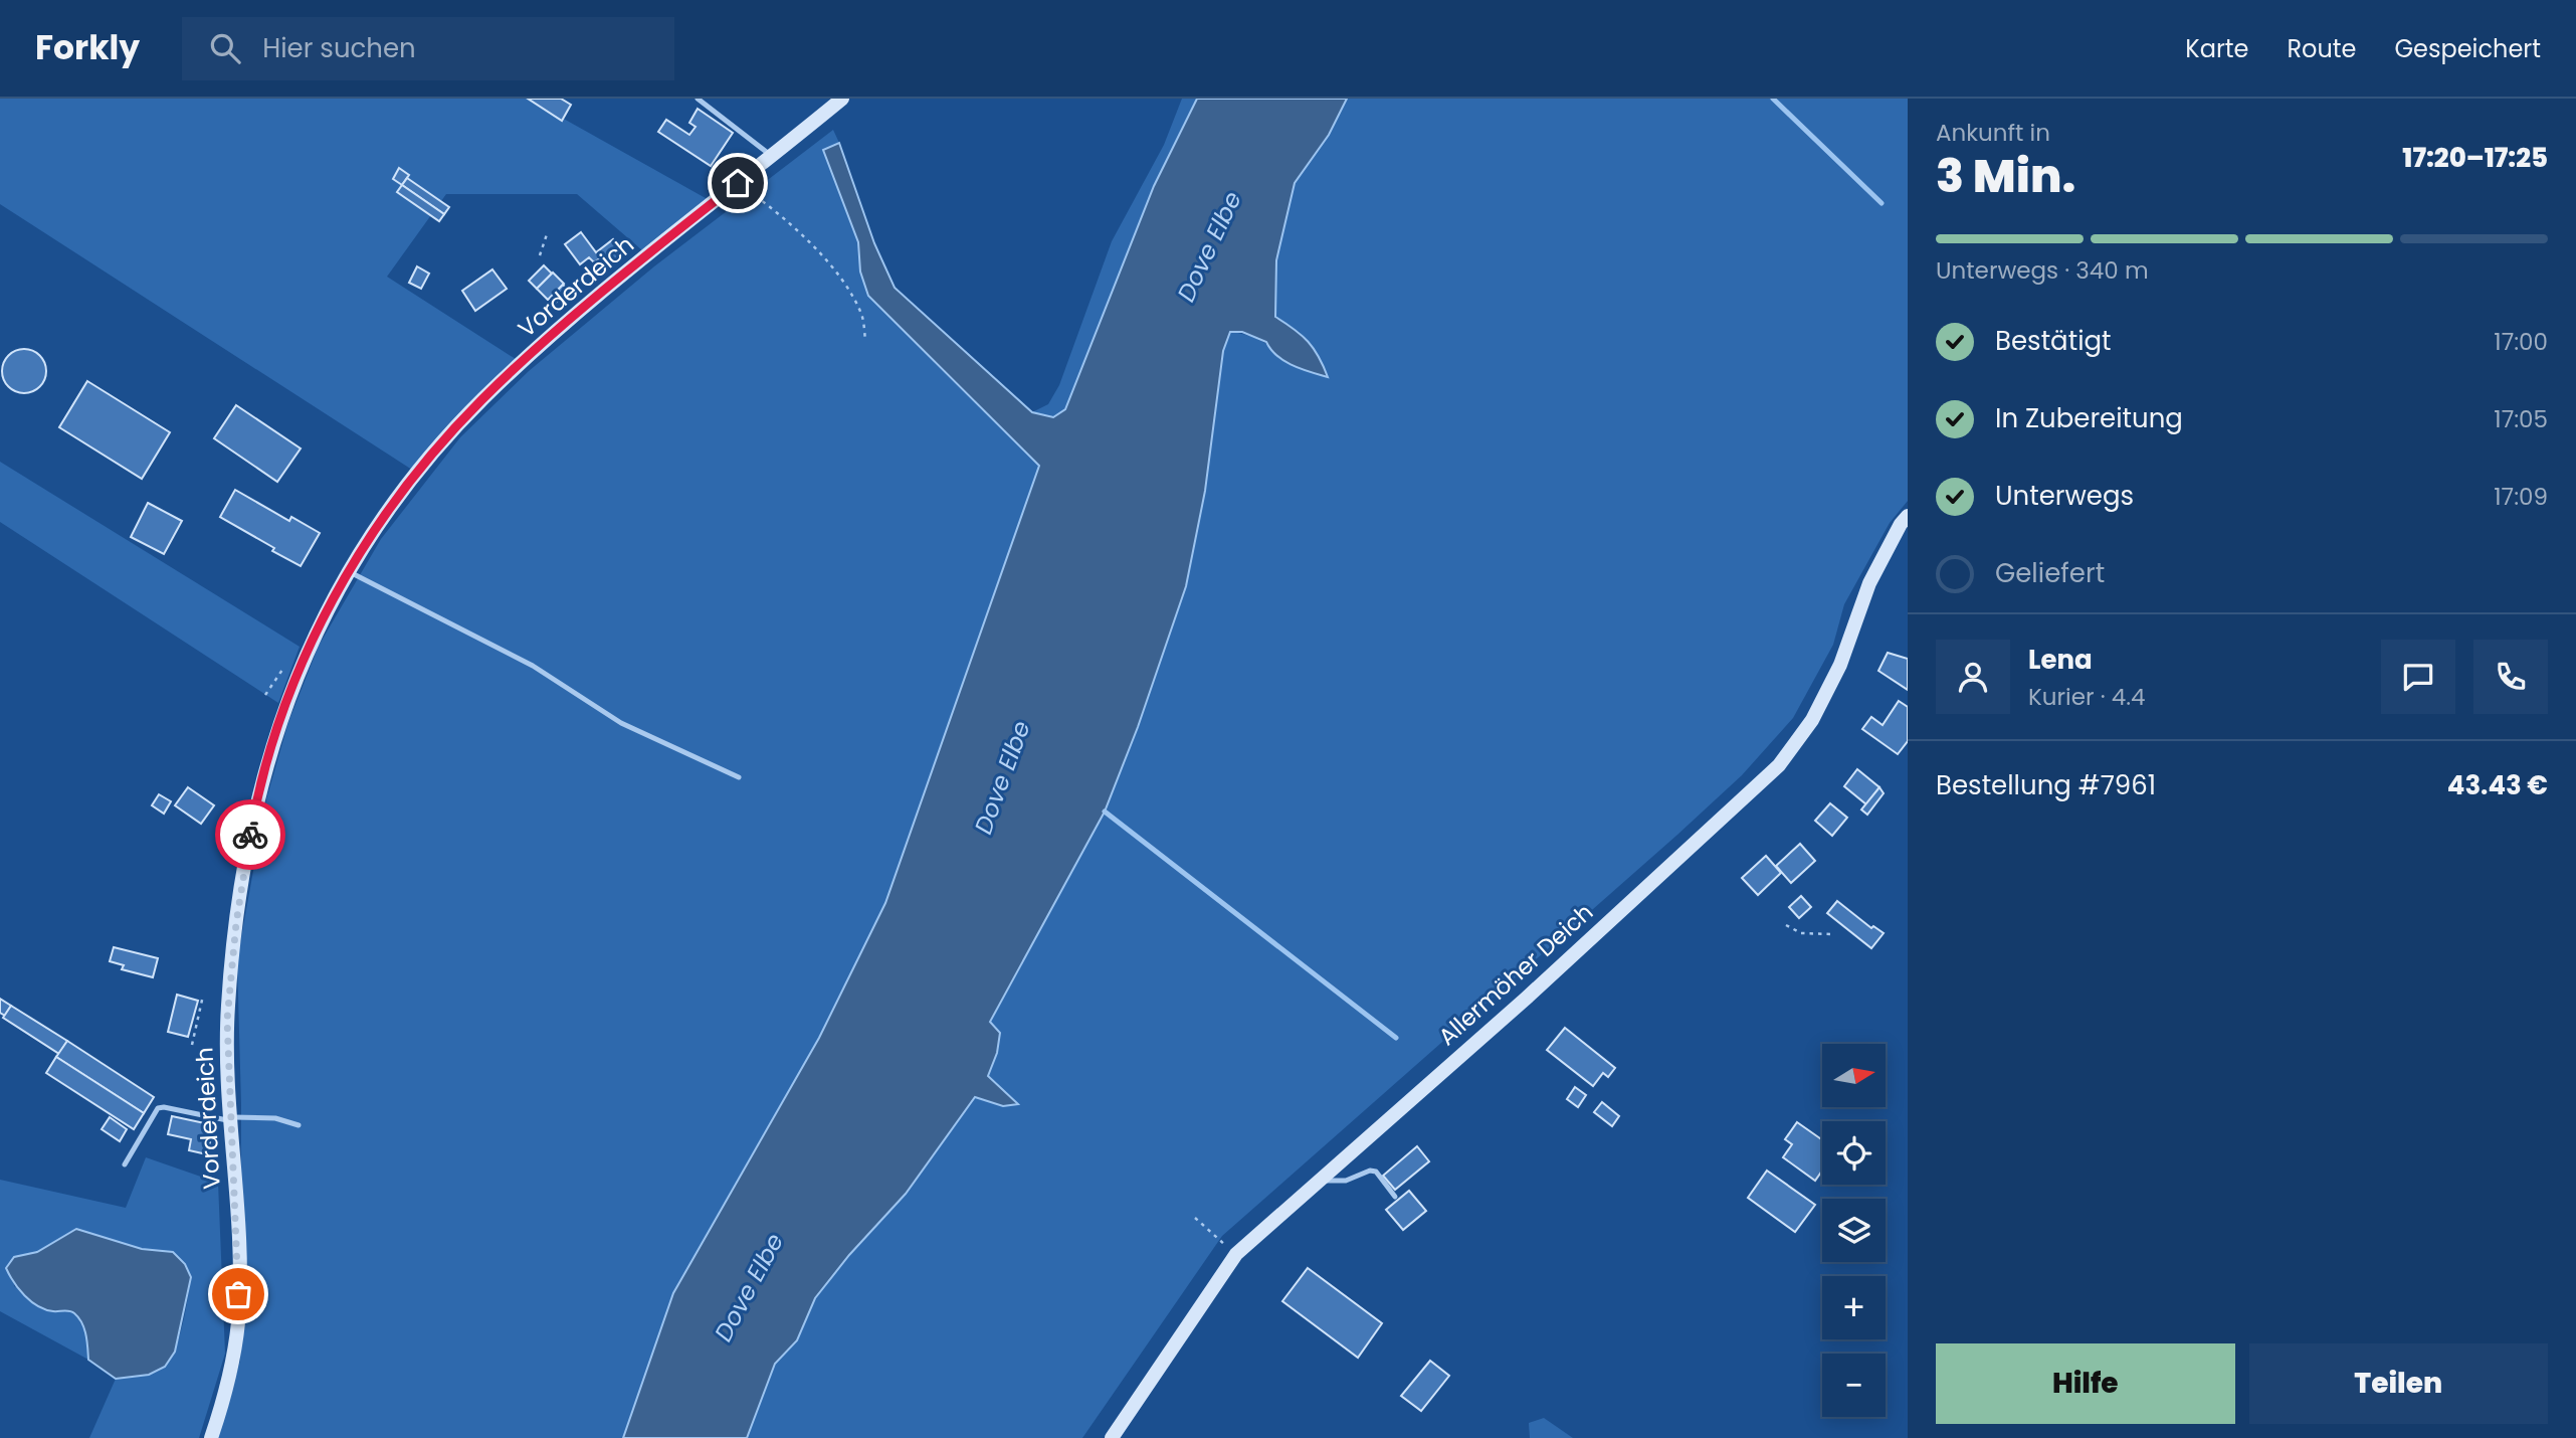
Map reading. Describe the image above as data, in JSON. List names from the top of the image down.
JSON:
{
  "streets": {
    "street": ["Vorderdeich", "Allermöher Deich"]
  },
  "water": ["Dove Elbe"],
  "north": "right",
  "page": {
    "header": "Forkly",
    "search": "Hier suchen",
    "nav": ["Karte", "Route", "Gespeichert"],
    "heading": ["3 Min.", "Ankunft in", "17:20–17:25"],
    "panel": [
      "Lena",
      "Kurier · 4.4",
      "Bestellung #7961",
      "43.43 €"
    ],
    "bar": "Unterwegs · 340 m",
    "list": [
      ["Bestätigt", "17:00"],
      ["In Zubereitung", "17:05"],
      ["Unterwegs", "17:09"],
      "Geliefert"
    ],
    "map_buttons": ["+", "−"],
    "buttons": ["Hilfe", "Teilen"]
  }
}
